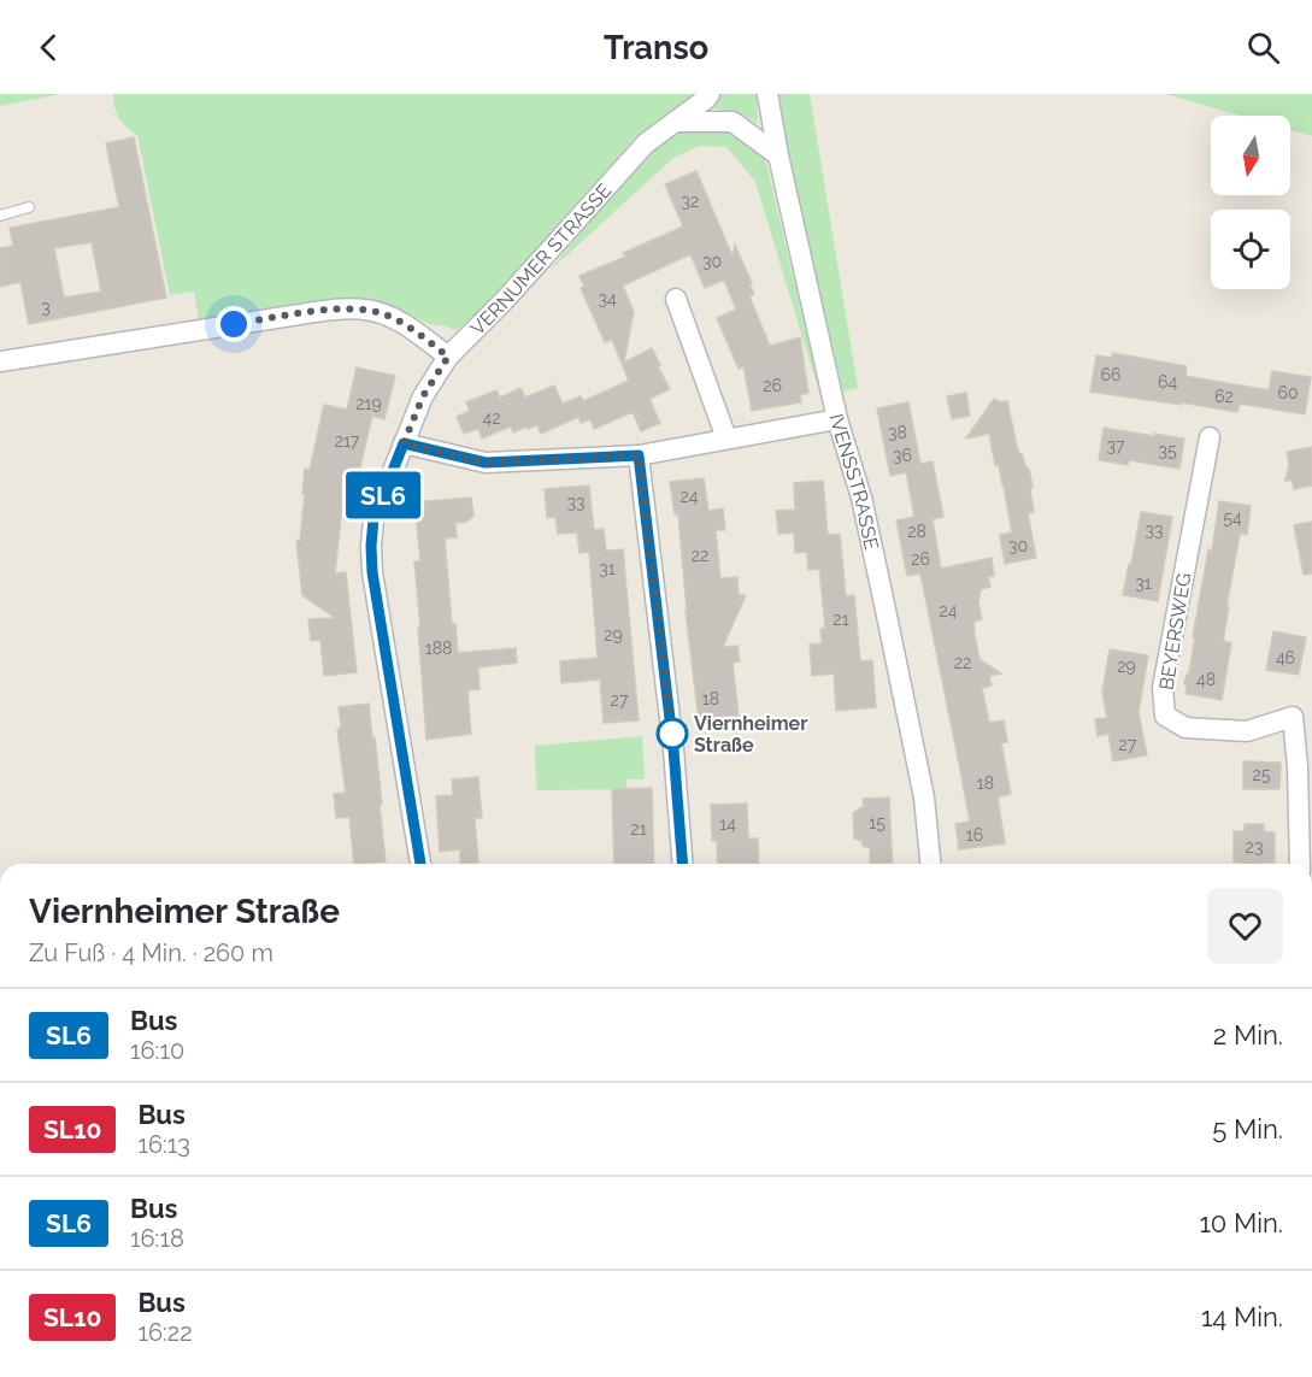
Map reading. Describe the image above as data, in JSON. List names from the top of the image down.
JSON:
{
  "streets": {
    "street": ["VERNUMER STRASSE", "IVENSSTRASSE", "BEYERSWEG"]
  },
  "places": ["Viernheimer Straße"],
  "lines": ["bus line SL6"],
  "house_numbers": [
    "32",
    "30",
    "34",
    "3",
    "66",
    "64",
    "26",
    "60",
    "62",
    "219",
    "42",
    "38",
    "217",
    "37",
    "35",
    "36",
    "24",
    "33",
    "54",
    "33",
    "28",
    "30",
    "22",
    "26",
    "31",
    "31",
    "24",
    "21",
    "29",
    "188",
    "46",
    "22",
    "29",
    "48",
    "18",
    "27",
    "27",
    "25",
    "18",
    "15",
    "14",
    "21",
    "16",
    "23"
  ],
  "north": "bottom",
  "page": {
    "header": "Transo",
    "on_map": "SL6",
    "heading": ["Viernheimer Straße", "Zu Fuß · 4 Min. · 260 m"],
    "list": [
      {
        "mark": "SL6",
        "name": "Bus",
        "note": "16:10",
        "value": "2 Min."
      },
      {
        "mark": "SL10",
        "name": "Bus",
        "note": "16:13",
        "value": "5 Min."
      },
      {
        "mark": "SL6",
        "name": "Bus",
        "note": "16:18",
        "value": "10 Min."
      },
      {
        "mark": "SL10",
        "name": "Bus",
        "note": "16:22",
        "value": "14 Min."
      }
    ]
  }
}
